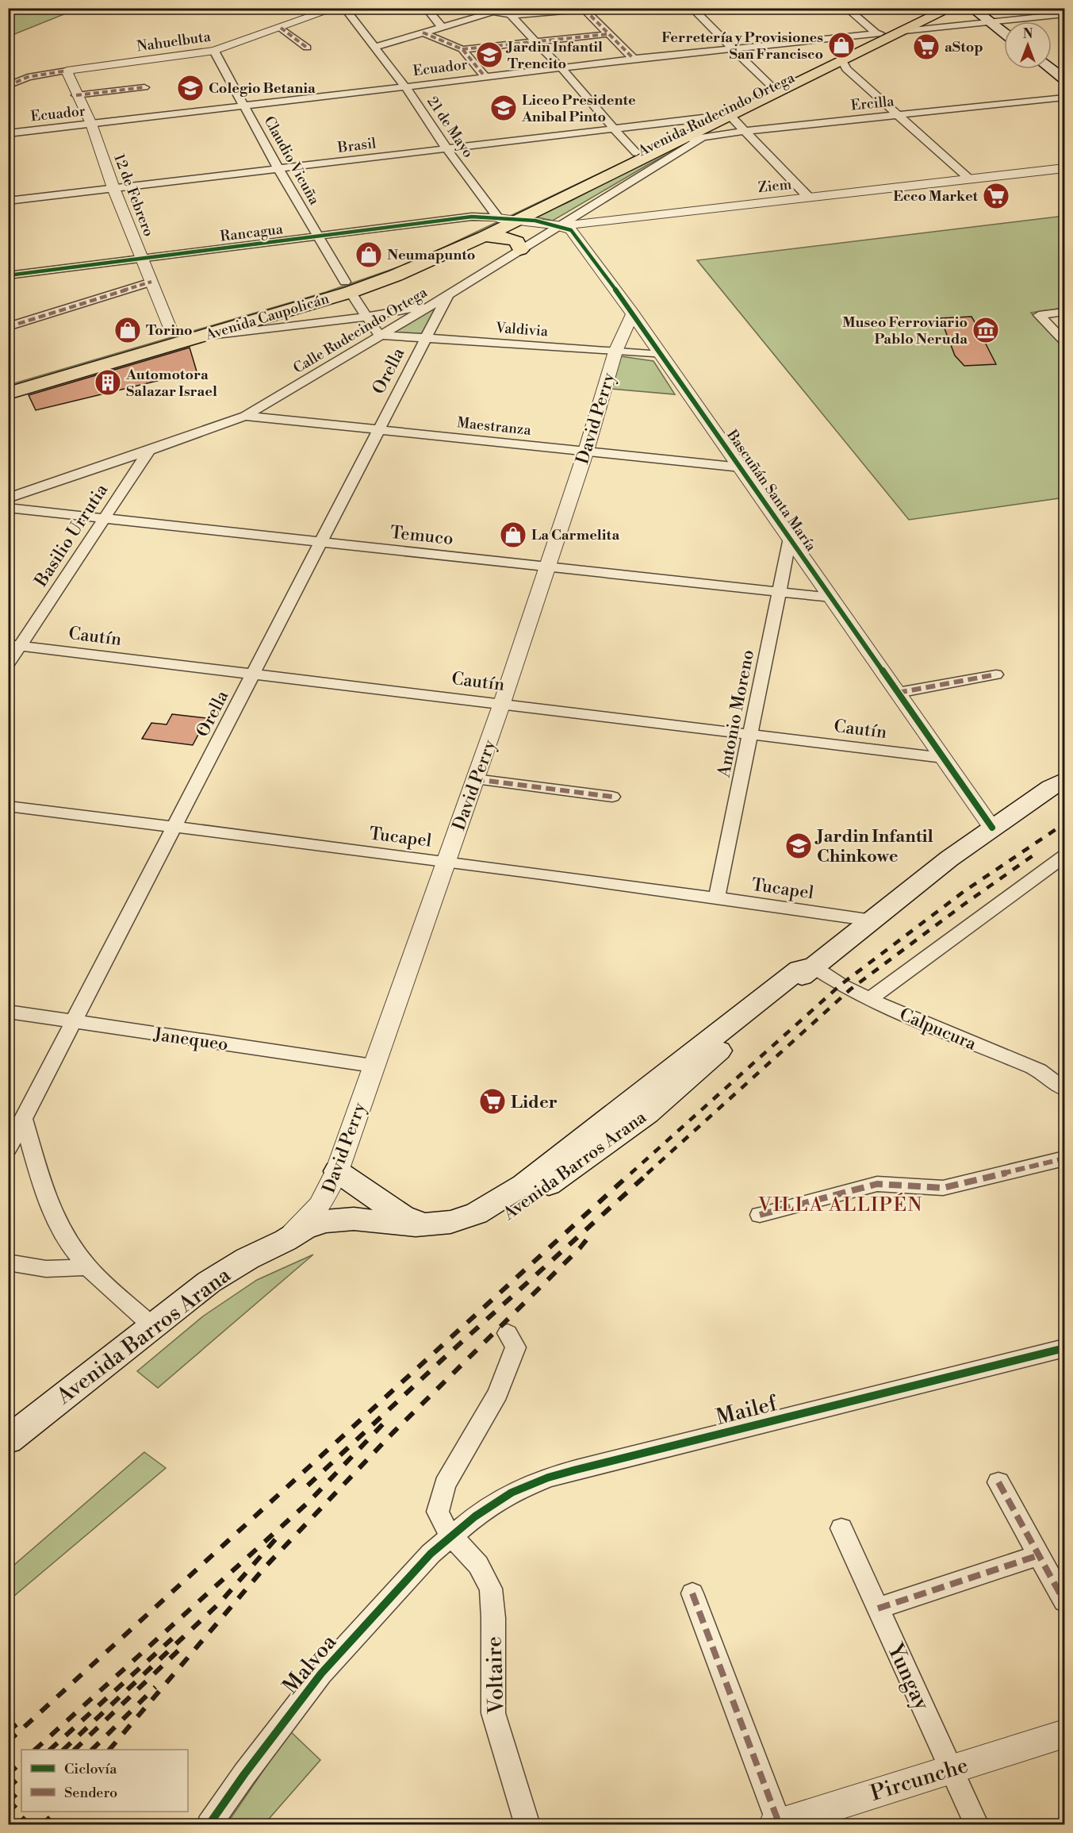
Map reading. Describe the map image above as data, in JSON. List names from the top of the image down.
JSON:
{
  "streets": {
    "main road": ["Avenida Rudecindo Ortega", "Avenida Caupolicán", "Avenida Barros Arana"],
    "street": [
      "Nahuelbuta",
      "Ecuador",
      "Ercilla",
      "21 de Mayo",
      "Brasil",
      "Claudio Vicuña",
      "Ziem",
      "12 de Febrero",
      "Rancagua",
      "Valdivia",
      "Calle Rudecindo Ortega",
      "Orella",
      "David Perry",
      "Maestranza",
      "Bascuñán Santa María",
      "Basilio Urrutia",
      "Temuco",
      "Cautín",
      "Antonio Moreno",
      "Tucapel",
      "Calpucura",
      "Janequeo",
      "Mailef",
      "Malvoa",
      "Voltaire",
      "Yungay",
      "Pircunche"
    ]
  },
  "crossings": [
    ["Nahuelbuta", "Claudio Vicuña"],
    ["Nahuelbuta", "12 de Febrero"],
    ["Ecuador", "Avenida Rudecindo Ortega"],
    ["Ecuador", "21 de Mayo"],
    ["Ecuador", "Claudio Vicuña"],
    ["Ecuador", "12 de Febrero"],
    ["Ercilla", "Avenida Rudecindo Ortega"],
    ["Ercilla", "Calle Rudecindo Ortega"],
    ["Avenida Rudecindo Ortega", "21 de Mayo"],
    ["Avenida Rudecindo Ortega", "Brasil"],
    ["Avenida Rudecindo Ortega", "Rancagua"],
    ["Avenida Rudecindo Ortega", "Avenida Caupolicán"],
    ["Avenida Rudecindo Ortega", "Bascuñán Santa María"],
    ["21 de Mayo", "Brasil"],
    ["21 de Mayo", "Rancagua"],
    ["21 de Mayo", "Bascuñán Santa María"],
    ["Brasil", "Claudio Vicuña"],
    ["Brasil", "12 de Febrero"],
    ["Claudio Vicuña", "Rancagua"],
    ["Claudio Vicuña", "Avenida Caupolicán"],
    ["Claudio Vicuña", "Valdivia"],
    ["Claudio Vicuña", "Calle Rudecindo Ortega"],
    ["Ziem", "Avenida Caupolicán"],
    ["Ziem", "Calle Rudecindo Ortega"],
    ["Ziem", "Bascuñán Santa María"],
    ["12 de Febrero", "Rancagua"],
    ["12 de Febrero", "Avenida Caupolicán"],
    ["Rancagua", "Bascuñán Santa María"],
    ["Avenida Caupolicán", "Bascuñán Santa María"],
    ["Valdivia", "Calle Rudecindo Ortega"],
    ["Valdivia", "Orella"],
    ["Valdivia", "David Perry"],
    ["Valdivia", "Bascuñán Santa María"],
    ["Calle Rudecindo Ortega", "Orella"],
    ["Calle Rudecindo Ortega", "Maestranza"],
    ["Calle Rudecindo Ortega", "Bascuñán Santa María"],
    ["Calle Rudecindo Ortega", "Basilio Urrutia"],
    ["Orella", "Maestranza"],
    ["Orella", "Temuco"],
    ["Orella", "Cautín"],
    ["Orella", "Tucapel"],
    ["Orella", "Janequeo"],
    ["David Perry", "Maestranza"],
    ["David Perry", "Bascuñán Santa María"],
    ["David Perry", "Temuco"],
    ["David Perry", "Cautín"],
    ["David Perry", "Tucapel"],
    ["David Perry", "Janequeo"],
    ["David Perry", "Avenida Barros Arana"],
    ["Maestranza", "Bascuñán Santa María"],
    ["Bascuñán Santa María", "Temuco"],
    ["Bascuñán Santa María", "Cautín"],
    ["Bascuñán Santa María", "Antonio Moreno"],
    ["Bascuñán Santa María", "Avenida Barros Arana"],
    ["Basilio Urrutia", "Temuco"],
    ["Basilio Urrutia", "Cautín"],
    ["Temuco", "Antonio Moreno"],
    ["Cautín", "Antonio Moreno"],
    ["Antonio Moreno", "Tucapel"],
    ["Tucapel", "Avenida Barros Arana"],
    ["Calpucura", "Avenida Barros Arana"],
    ["Mailef", "Malvoa"],
    ["Mailef", "Voltaire"],
    ["Malvoa", "Voltaire"],
    ["Yungay", "Pircunche"]
  ],
  "districts": ["VILLA ALLIPÉN"],
  "places": {
    "shop": [
      "Ferretería y Provisiones San Francisco",
      "Neumapunto",
      "Torino",
      "La Carmelita"
    ],
    "supermarket": ["aStop", "Ecco Market", "Lider"],
    "school or university": [
      "Jardin Infantil Trencito",
      "Colegio Betania",
      "Liceo Presidente Anibal Pinto",
      "Jardin Infantil Chinkowe"
    ],
    "museum": ["Museo Ferroviario Pablo Neruda"],
    "building": ["Automotora Salazar Israel"]
  },
  "legend": ["Ciclovía", "Sendero"],
  "north": "top"
}
